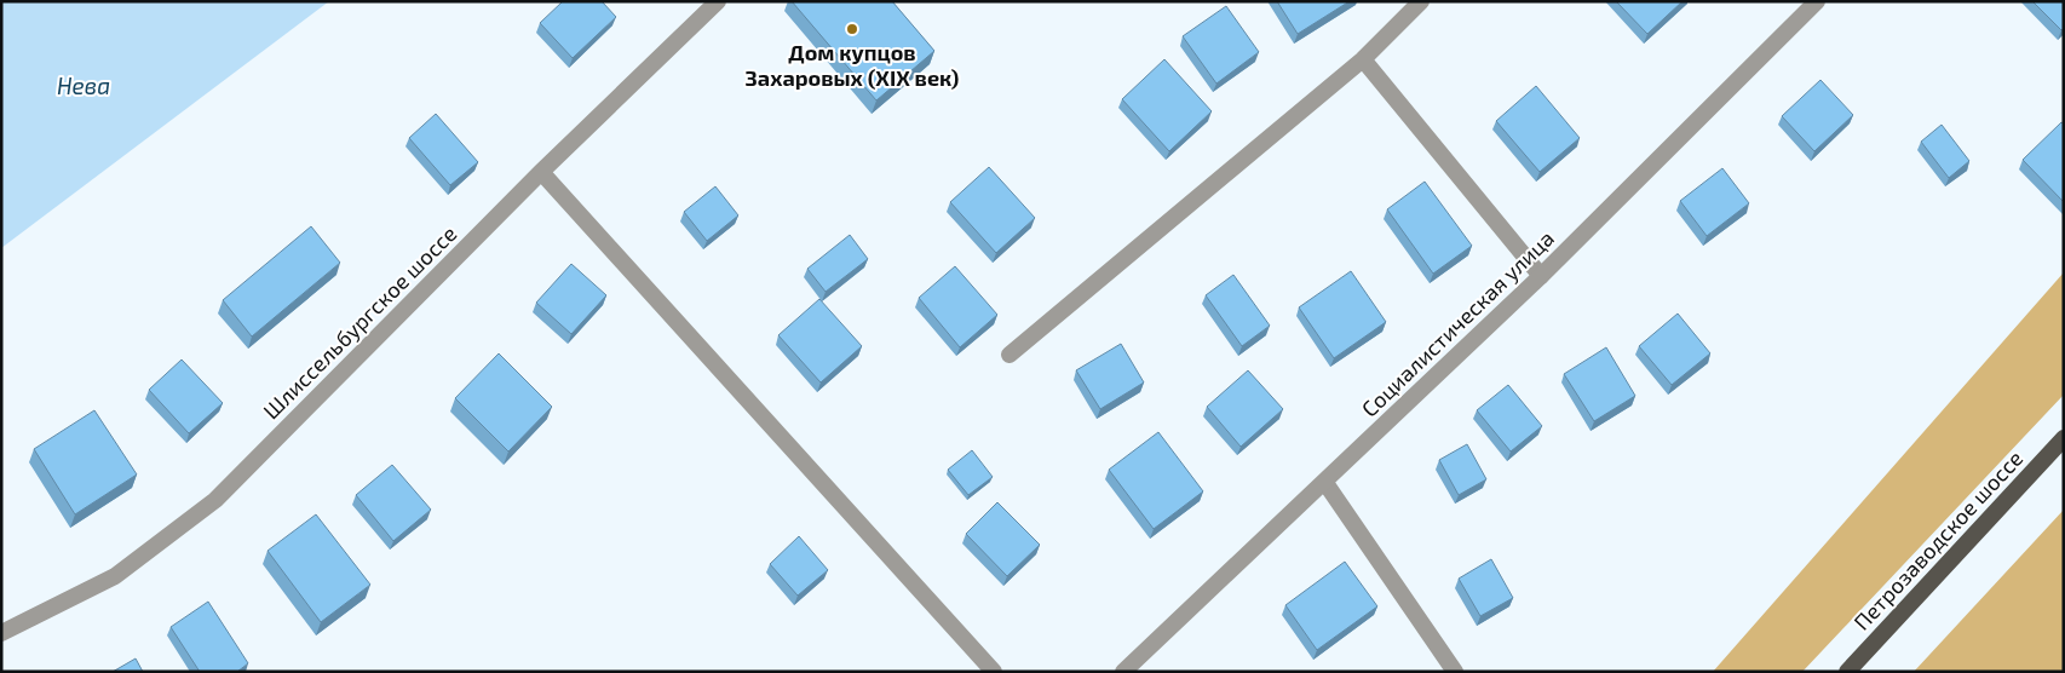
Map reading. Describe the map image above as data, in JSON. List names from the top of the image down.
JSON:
{
  "streets": {
    "main road": ["Петрозаводское шоссе"],
    "street": ["Шлиссельбургское шоссе", "Социалистическая улица"]
  },
  "water": ["Нева"],
  "places": ["Дом купцов Захаровых (XIX век)"]
}
